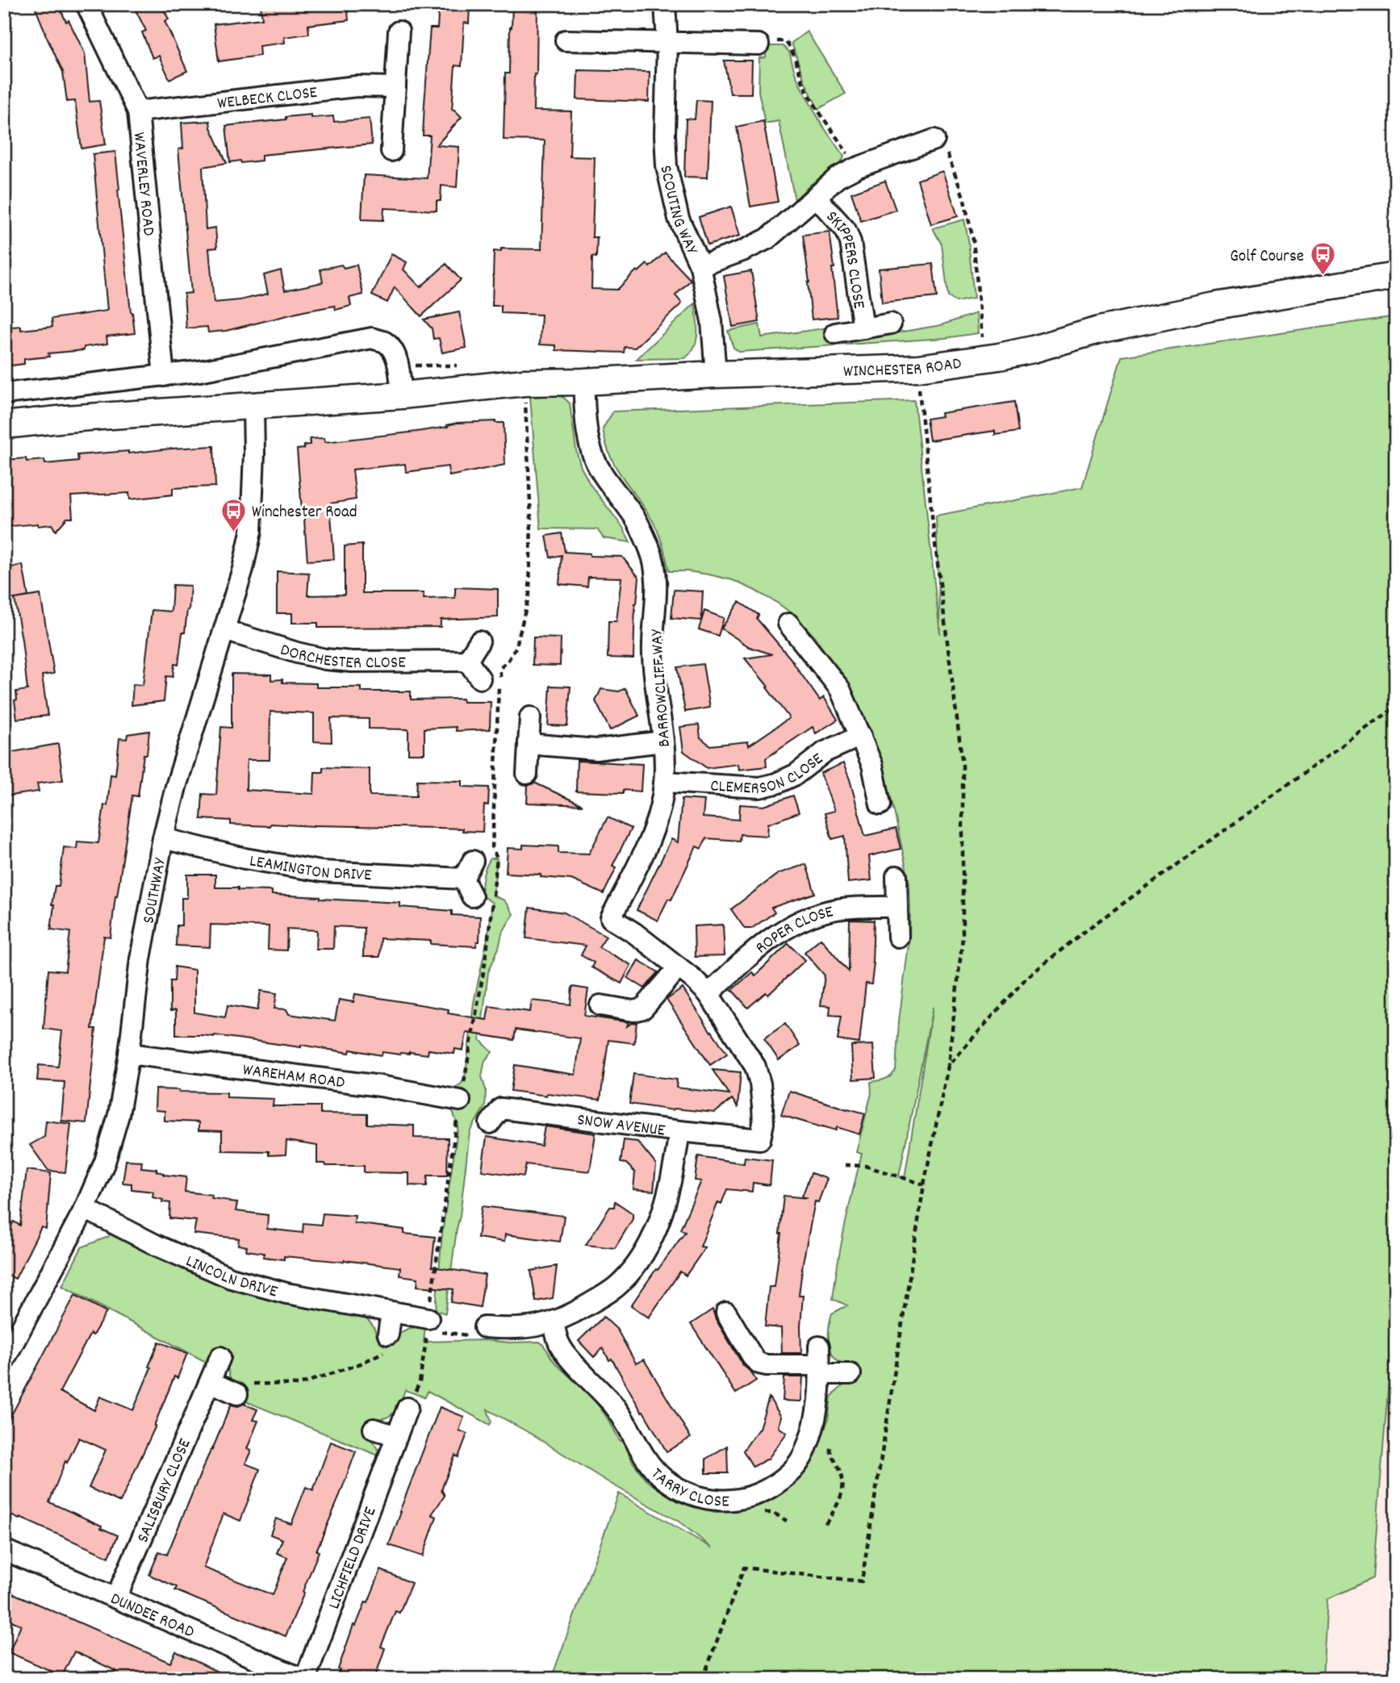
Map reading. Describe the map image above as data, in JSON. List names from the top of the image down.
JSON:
{
  "streets": {
    "street": [
      "WELBECK CLOSE",
      "WAVERLEY ROAD",
      "SCOUTING WAY",
      "SKIPPERS CLOSE",
      "WINCHESTER ROAD",
      "DORCHESTER CLOSE",
      "BARROWCLIFF WAY",
      "CLEMERSON CLOSE",
      "LEAMINGTON DRIVE",
      "SOUTHWAY",
      "ROPER CLOSE",
      "WAREHAM ROAD",
      "SNOW AVENUE",
      "LINCOLN DRIVE",
      "TARRY CLOSE",
      "SALISBURY CLOSE",
      "LICHFIELD DRIVE",
      "DUNDEE ROAD"
    ]
  },
  "crossings": [
    ["WELBECK CLOSE", "WAVERLEY ROAD"],
    ["SCOUTING WAY", "SKIPPERS CLOSE"],
    ["SCOUTING WAY", "WINCHESTER ROAD"],
    ["WINCHESTER ROAD", "BARROWCLIFF WAY"],
    ["WINCHESTER ROAD", "SOUTHWAY"],
    ["DORCHESTER CLOSE", "SOUTHWAY"],
    ["BARROWCLIFF WAY", "CLEMERSON CLOSE"],
    ["BARROWCLIFF WAY", "ROPER CLOSE"],
    ["BARROWCLIFF WAY", "SNOW AVENUE"],
    ["LEAMINGTON DRIVE", "SOUTHWAY"],
    ["SOUTHWAY", "WAREHAM ROAD"],
    ["SOUTHWAY", "LINCOLN DRIVE"],
    ["SALISBURY CLOSE", "DUNDEE ROAD"],
    ["LICHFIELD DRIVE", "DUNDEE ROAD"]
  ],
  "places": {
    "bus stop": ["Golf Course", "Winchester Road"]
  }
}
